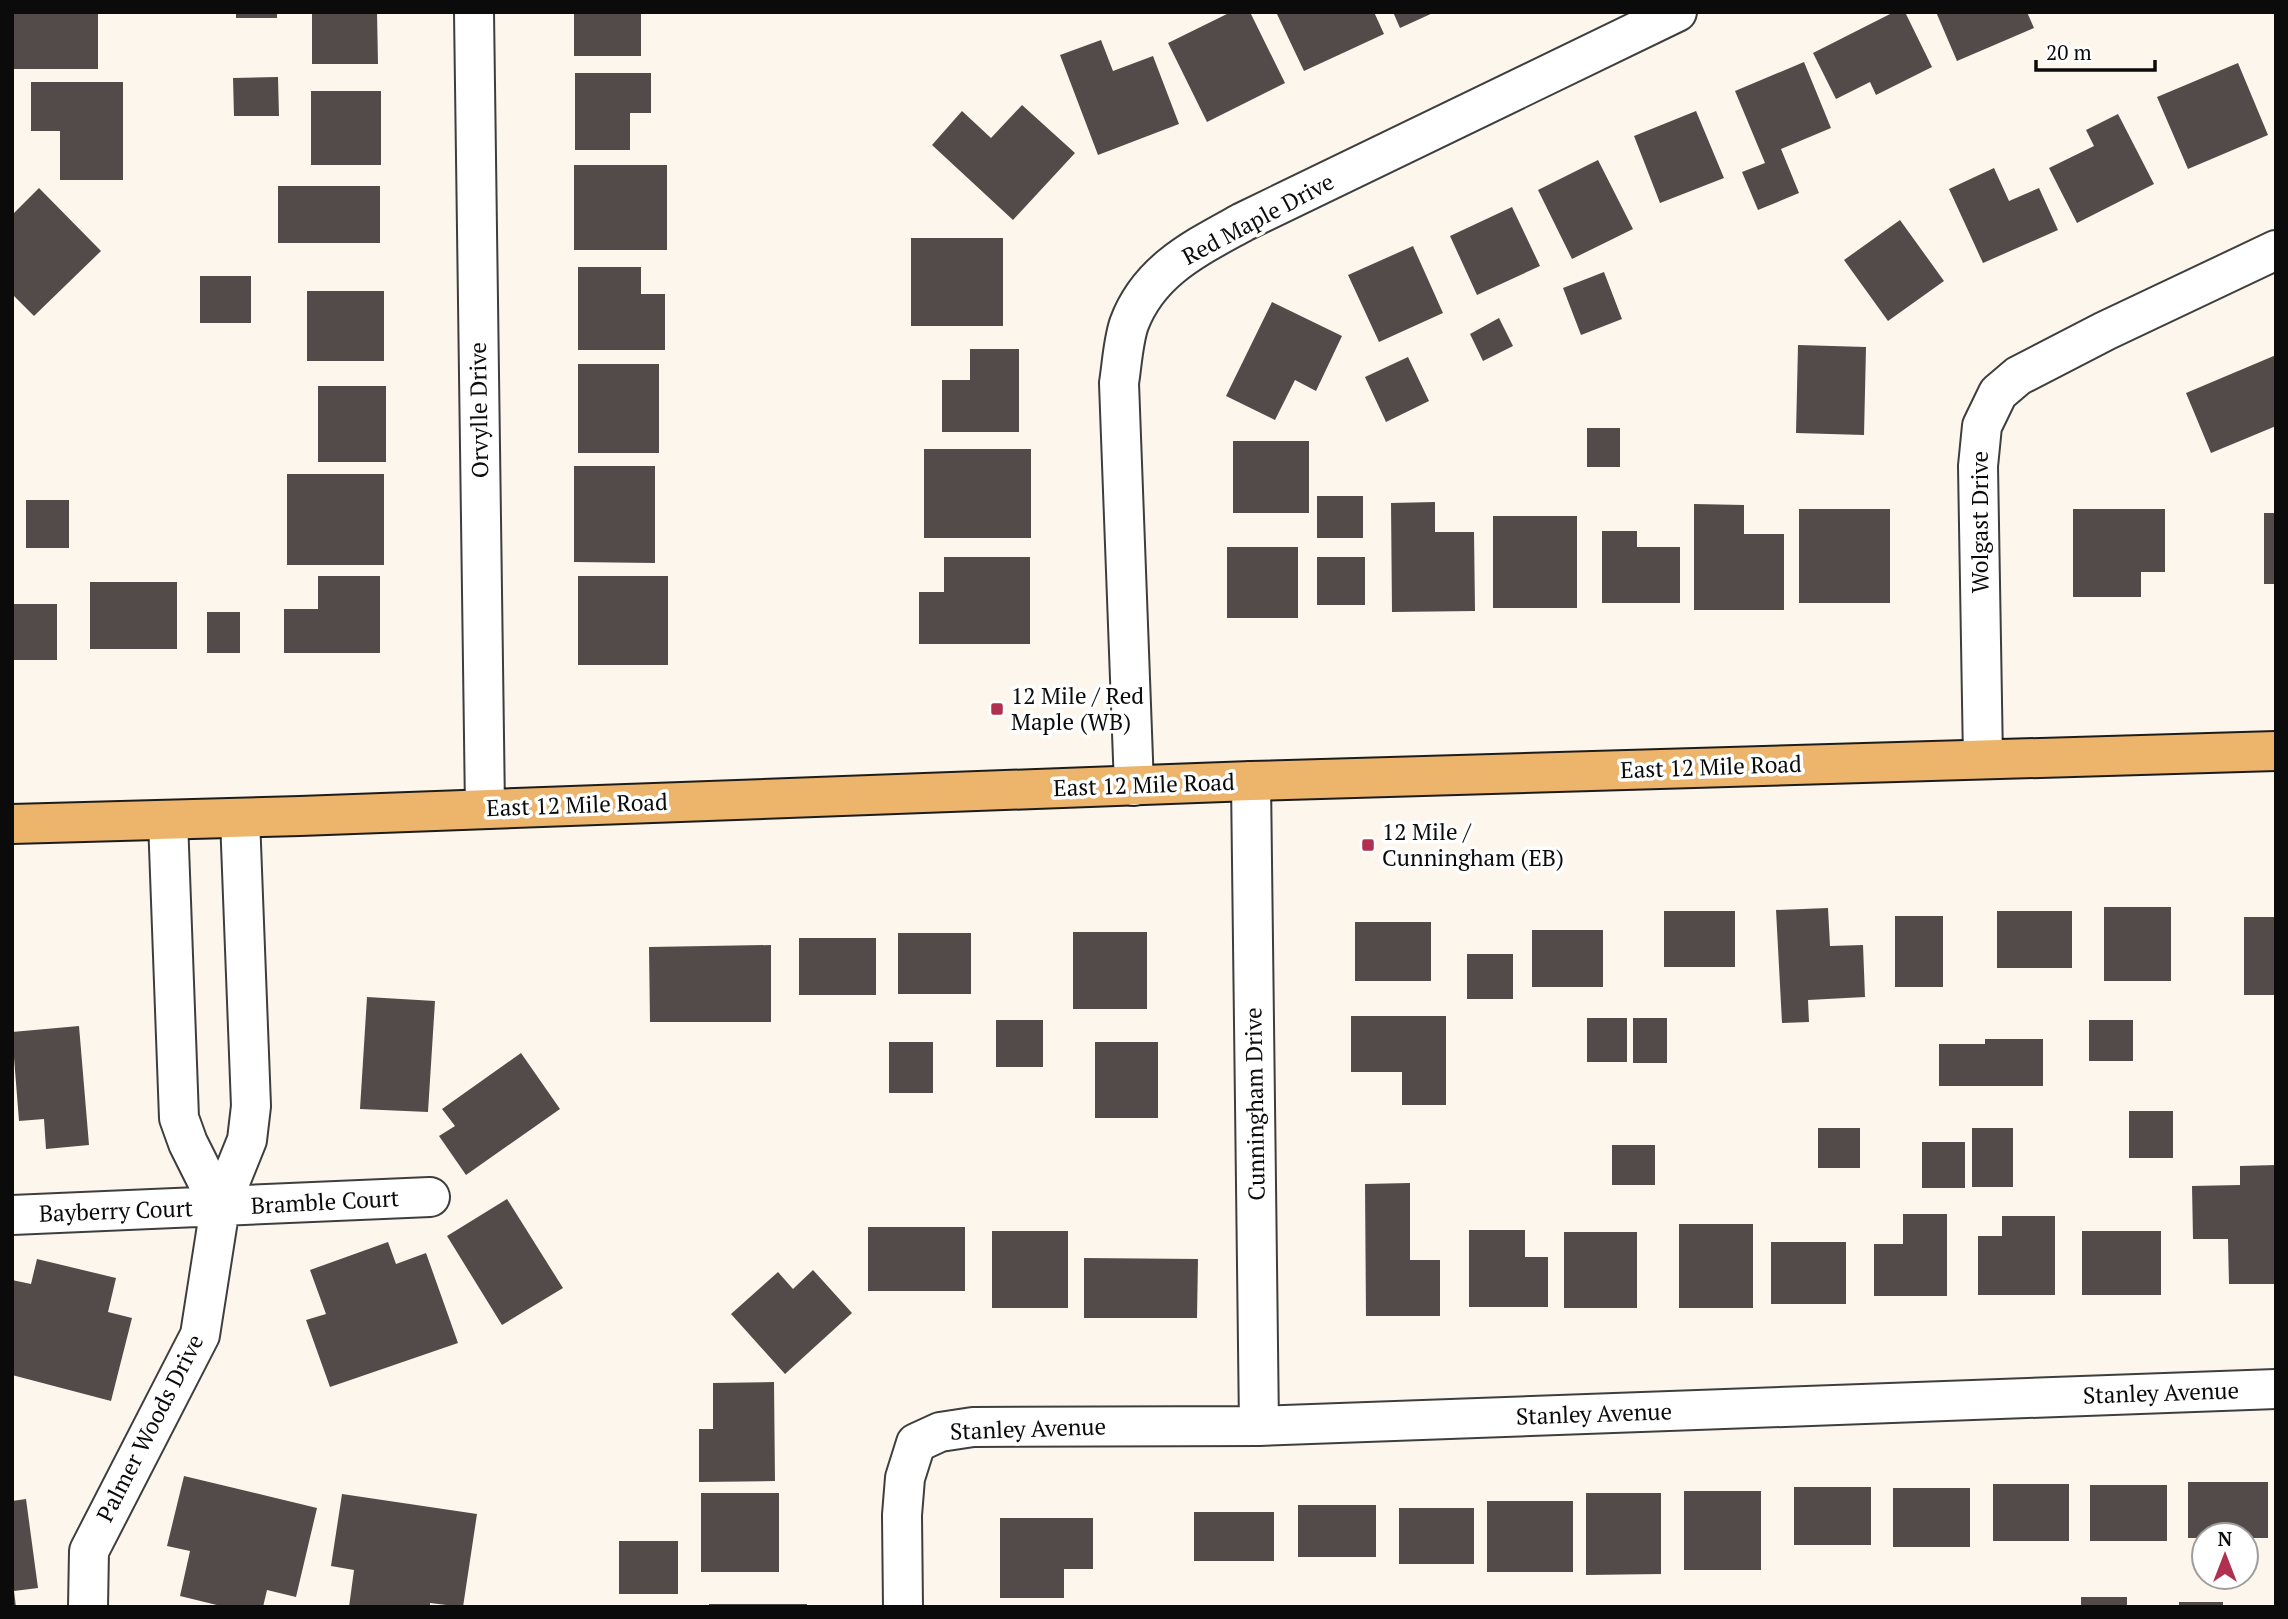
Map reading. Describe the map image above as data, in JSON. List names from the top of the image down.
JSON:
{
  "streets": {
    "main road": ["East 12 Mile Road"],
    "street": [
      "Red Maple Drive",
      "Orvylle Drive",
      "Wolgast Drive",
      "Cunningham Drive",
      "Bramble Court",
      "Bayberry Court",
      "Stanley Avenue",
      "Palmer Woods Drive"
    ]
  },
  "crossings": [
    ["Red Maple Drive", "East 12 Mile Road"],
    ["Orvylle Drive", "East 12 Mile Road"],
    ["Wolgast Drive", "East 12 Mile Road"],
    ["East 12 Mile Road", "Cunningham Drive"],
    ["East 12 Mile Road", "Palmer Woods Drive"],
    ["Cunningham Drive", "Stanley Avenue"],
    ["Bramble Court", "Bayberry Court"],
    ["Bramble Court", "Palmer Woods Drive"],
    ["Bayberry Court", "Palmer Woods Drive"]
  ],
  "places": {
    "transit": ["12 Mile / Red Maple (WB)", "12 Mile / Cunningham (EB)"]
  },
  "scale_bar": "20 m",
  "north": "top"
}
